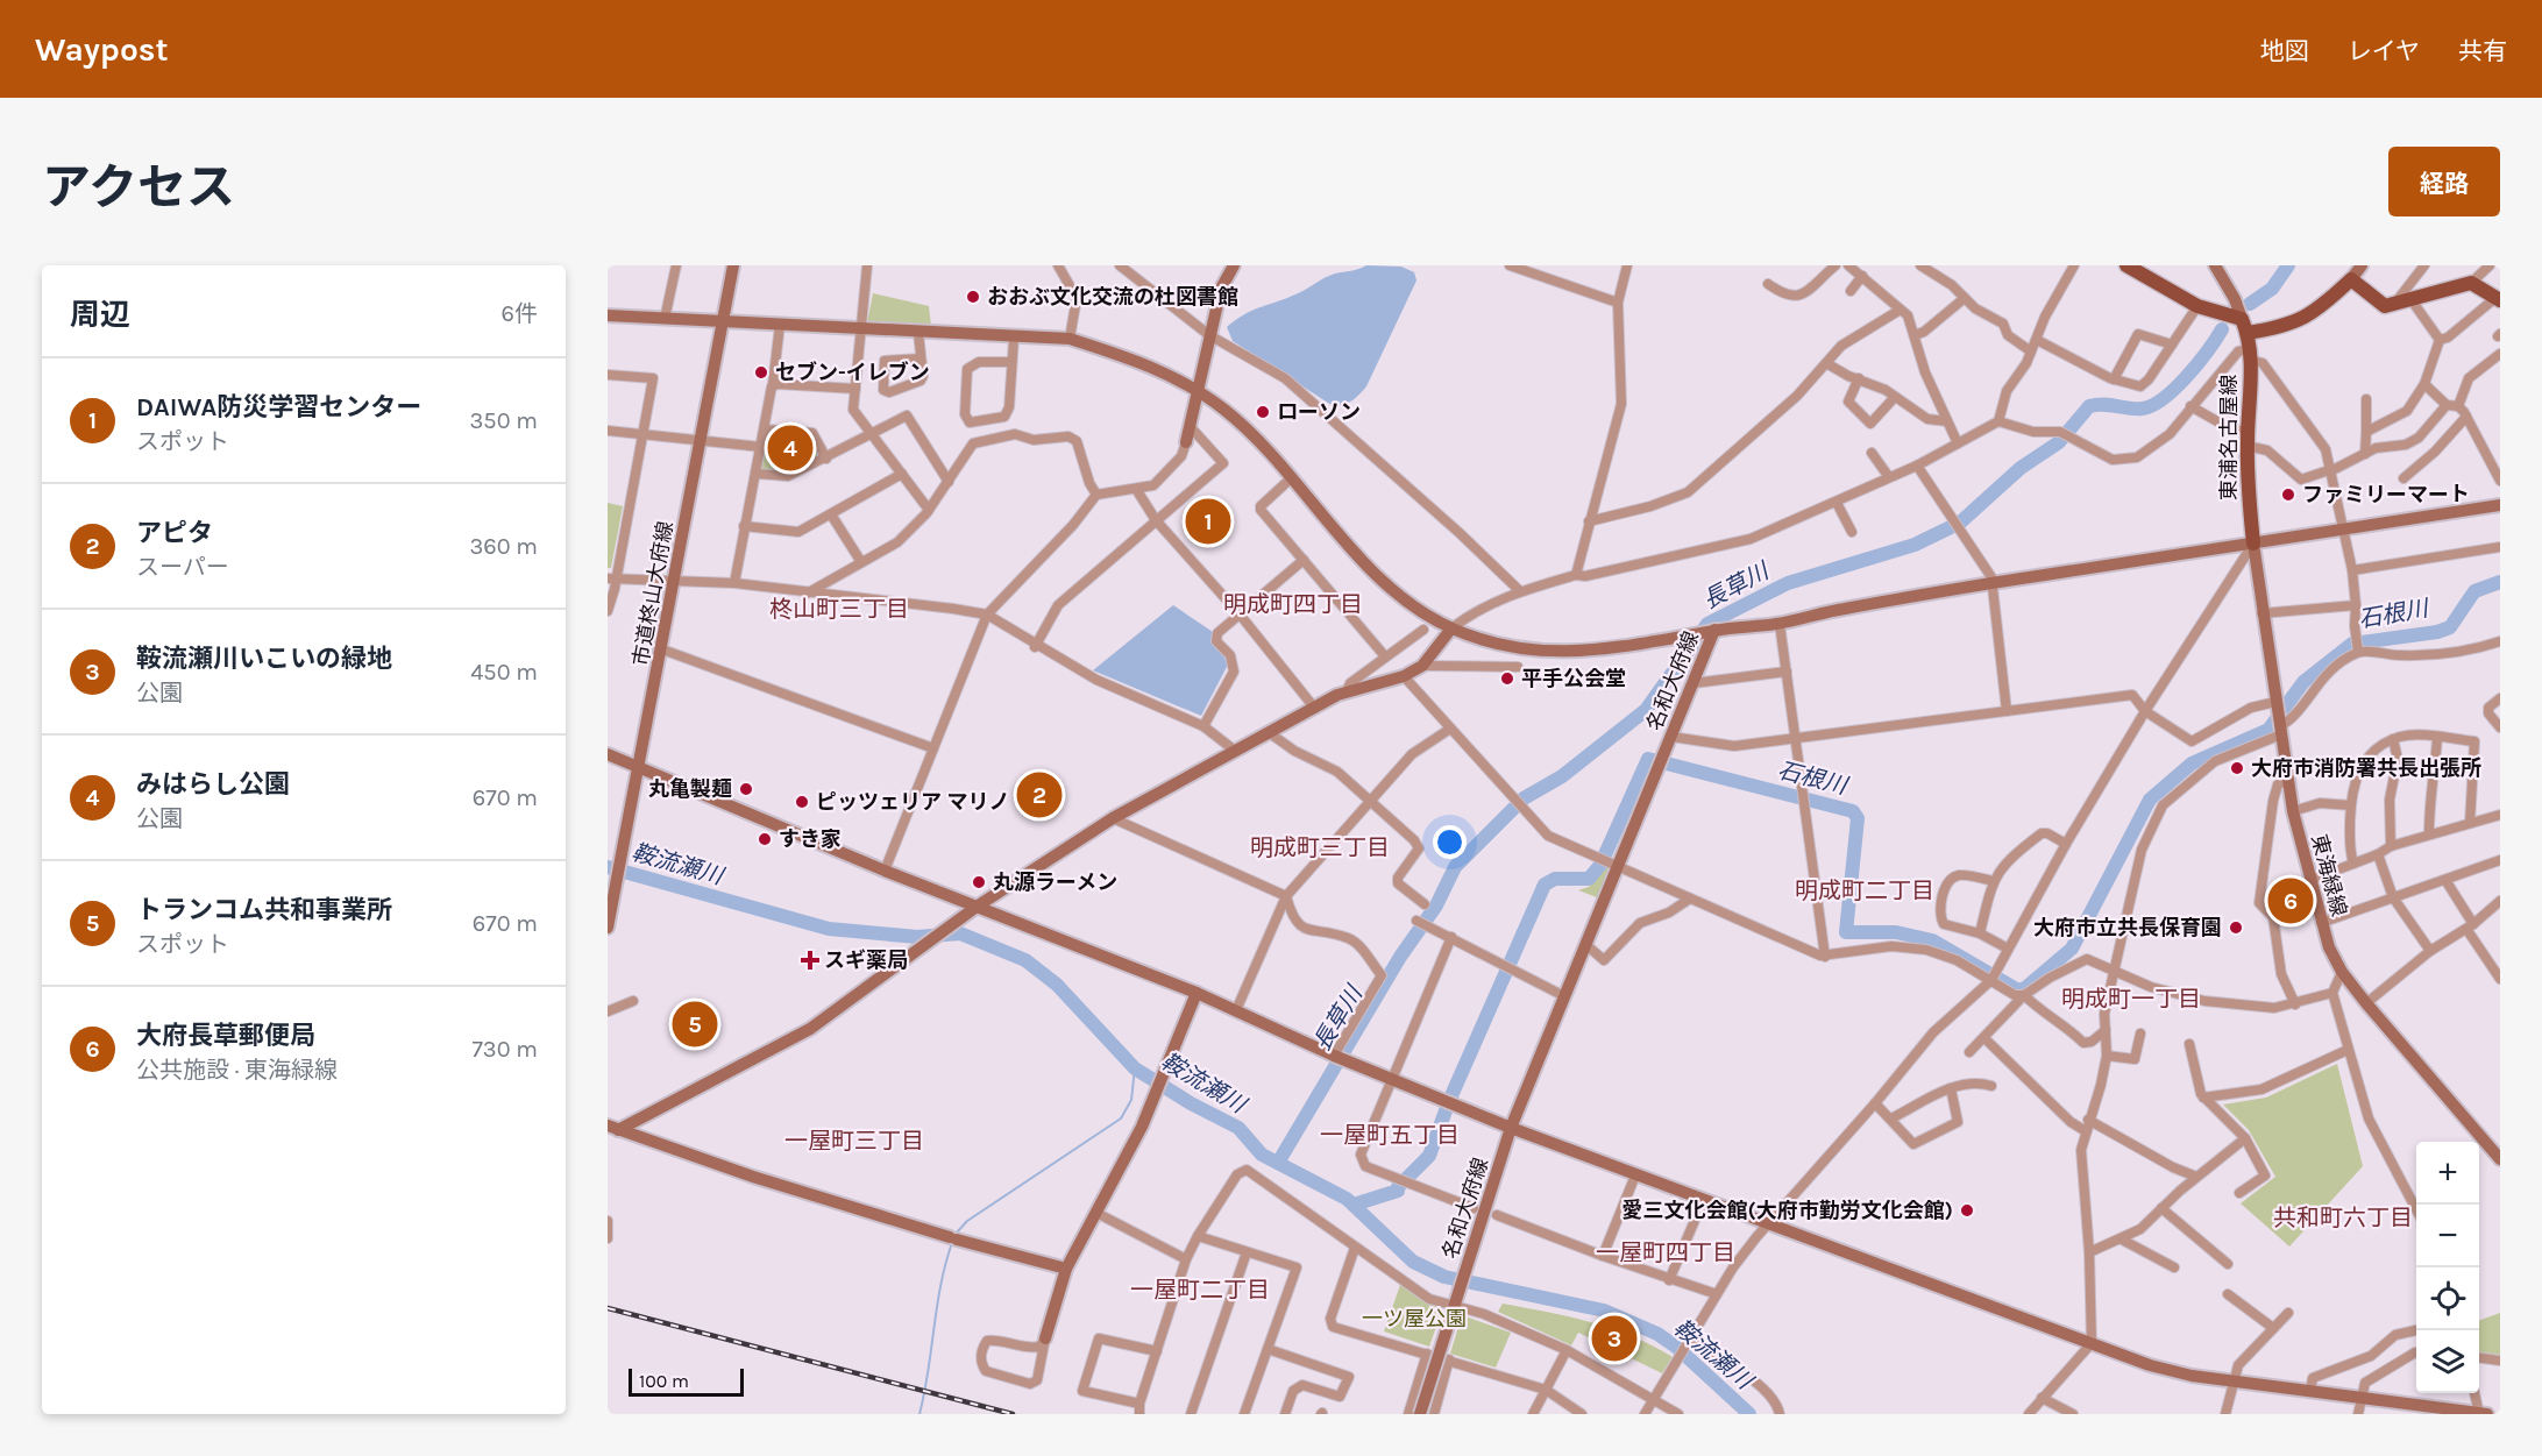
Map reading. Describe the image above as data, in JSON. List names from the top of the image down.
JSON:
{
  "streets": {
    "main road": ["東浦名古屋線"],
    "street": ["市道柊山大府線", "名和大府線", "東海緑線"]
  },
  "crossings": [
    ["東浦名古屋線", "名和大府線"],
    ["東浦名古屋線", "東海緑線"],
    ["名和大府線", "東海緑線"]
  ],
  "districts": [
    "明成町四丁目",
    "柊山町三丁目",
    "明成町三丁目",
    "明成町二丁目",
    "明成町一丁目",
    "一屋町五丁目",
    "一屋町三丁目",
    "共和町六丁目",
    "一屋町四丁目",
    "一屋町二丁目"
  ],
  "water": ["長草川", "石根川", "鞍流瀬川"],
  "parks": ["一ツ屋公園"],
  "places": {
    "other": [
      "おおぶ文化交流の杜図書館",
      "セブン-イレブン",
      "ローソン",
      "ファミリーマート",
      "平手公会堂",
      "大府市消防署共長出張所",
      "丸亀製麺",
      "ピッツェリア マリノ",
      "すき家",
      "丸源ラーメン",
      "大府市立共長保育園",
      "愛三文化会館(大府市勤労文化会館)"
    ],
    "health": ["スギ薬局"]
  },
  "scale_bar": "100 m",
  "page": {
    "header": "Waypost",
    "nav": ["地図", "レイヤ", "共有"],
    "title": "アクセス",
    "buttons": "経路",
    "heading": ["周辺", "6件"],
    "list": [
      {
        "mark": "1",
        "name": "DAIWA防災学習センター",
        "note": "スポット",
        "value": "350 m"
      },
      {
        "mark": "2",
        "name": "アピタ",
        "note": "スーパー",
        "value": "360 m"
      },
      {
        "mark": "3",
        "name": "鞍流瀬川いこいの緑地",
        "note": "公園",
        "value": "450 m"
      },
      {
        "mark": "4",
        "name": "みはらし公園",
        "note": "公園",
        "value": "670 m"
      },
      {
        "mark": "5",
        "name": "トランコム共和事業所",
        "note": "スポット",
        "value": "670 m"
      },
      {
        "mark": "6",
        "name": "大府長草郵便局",
        "note": "公共施設 · 東海緑線",
        "value": "730 m"
      }
    ],
    "pins": [
      "4",
      "1",
      "2",
      "6",
      "5",
      "3"
    ],
    "map_buttons": ["+", "−"],
    "scale": "100 m"
  }
}
